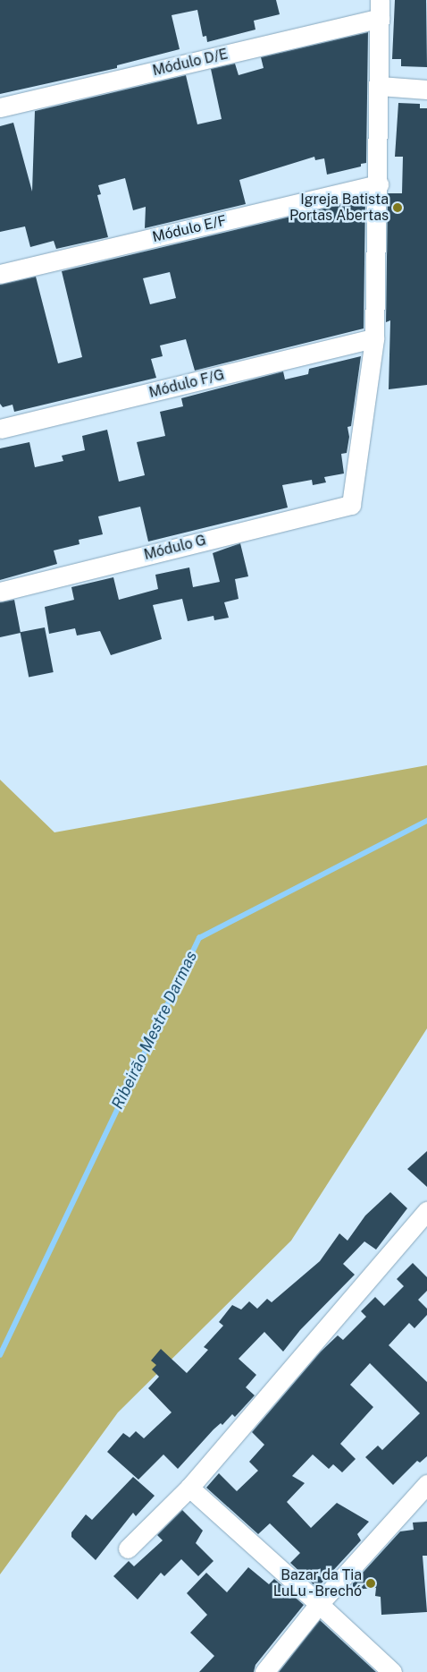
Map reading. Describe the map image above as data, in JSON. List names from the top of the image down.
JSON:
{
  "streets": {
    "street": [
      "Módulo D/E",
      "Módulo E/F",
      "Módulo F/G",
      "Módulo G"
    ]
  },
  "crossings": [
    ["Módulo F/G", "Módulo G"]
  ],
  "water": ["Ribeirão Mestre Darmas"],
  "places": ["Igreja Batista Portas Abertas", "Bazar da Tia LuLu - Brechó"]
}
